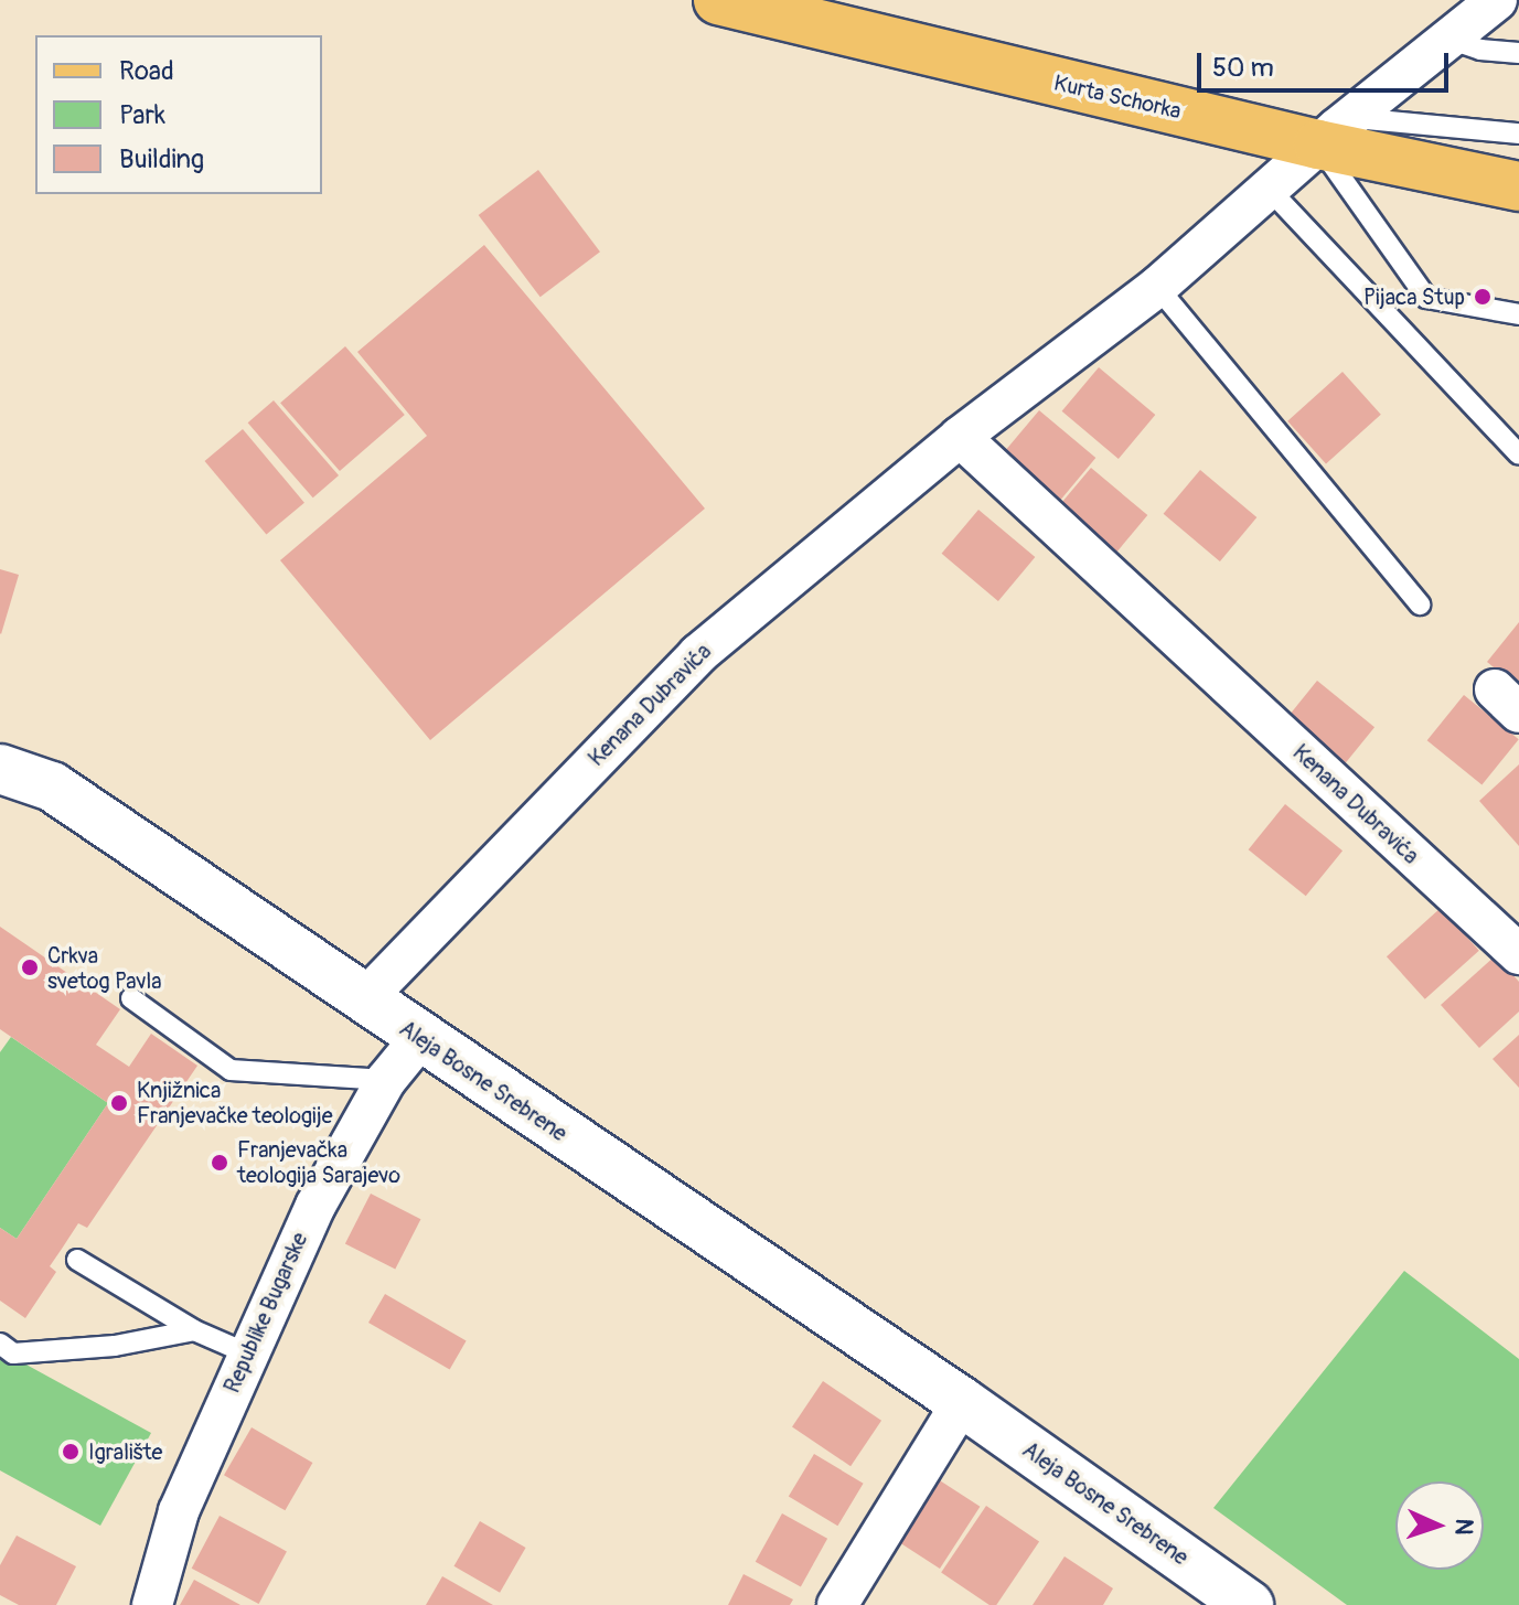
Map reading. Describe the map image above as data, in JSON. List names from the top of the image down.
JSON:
{
  "streets": {
    "main road": ["Kurta Schorka"],
    "street": ["Kenana Dubravića", "Aleja Bosne Srebrene", "Republike Bugarske"]
  },
  "crossings": [
    ["Kurta Schorka", "Kenana Dubravića"],
    ["Kenana Dubravića", "Aleja Bosne Srebrene"],
    ["Aleja Bosne Srebrene", "Republike Bugarske"]
  ],
  "places": [
    "Pijaca Stup",
    "Crkva svetog Pavla",
    "Knjižnica Franjevačke teologije",
    "Franjevačka teologija Sarajevo",
    "Igralište"
  ],
  "legend": ["Road", "Park", "Building"],
  "scale_bar": "50 m",
  "north": "right"
}
